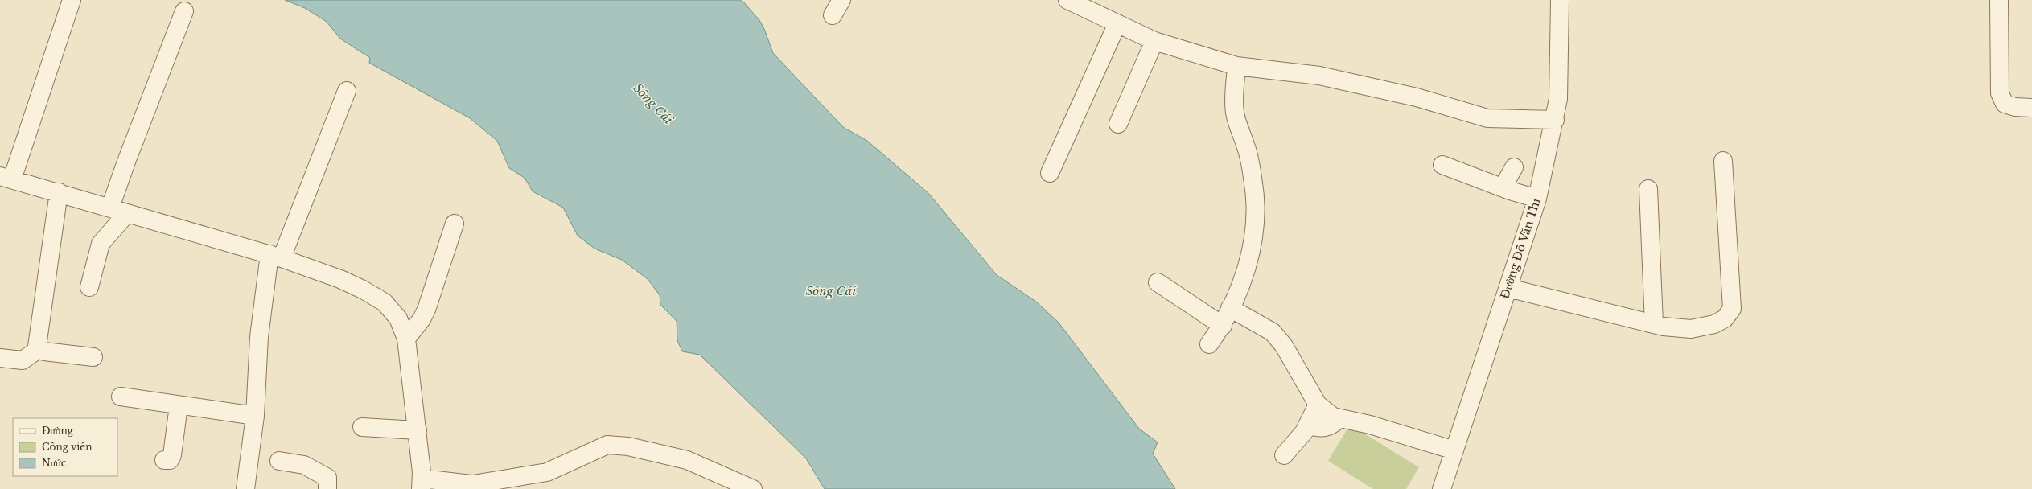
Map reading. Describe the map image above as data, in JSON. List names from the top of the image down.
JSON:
{
  "streets": {
    "street": ["Đường Đỗ Văn Thi"]
  },
  "water": ["Sông Cái"],
  "legend": ["Đường", "Công viên", "Nước"]
}
